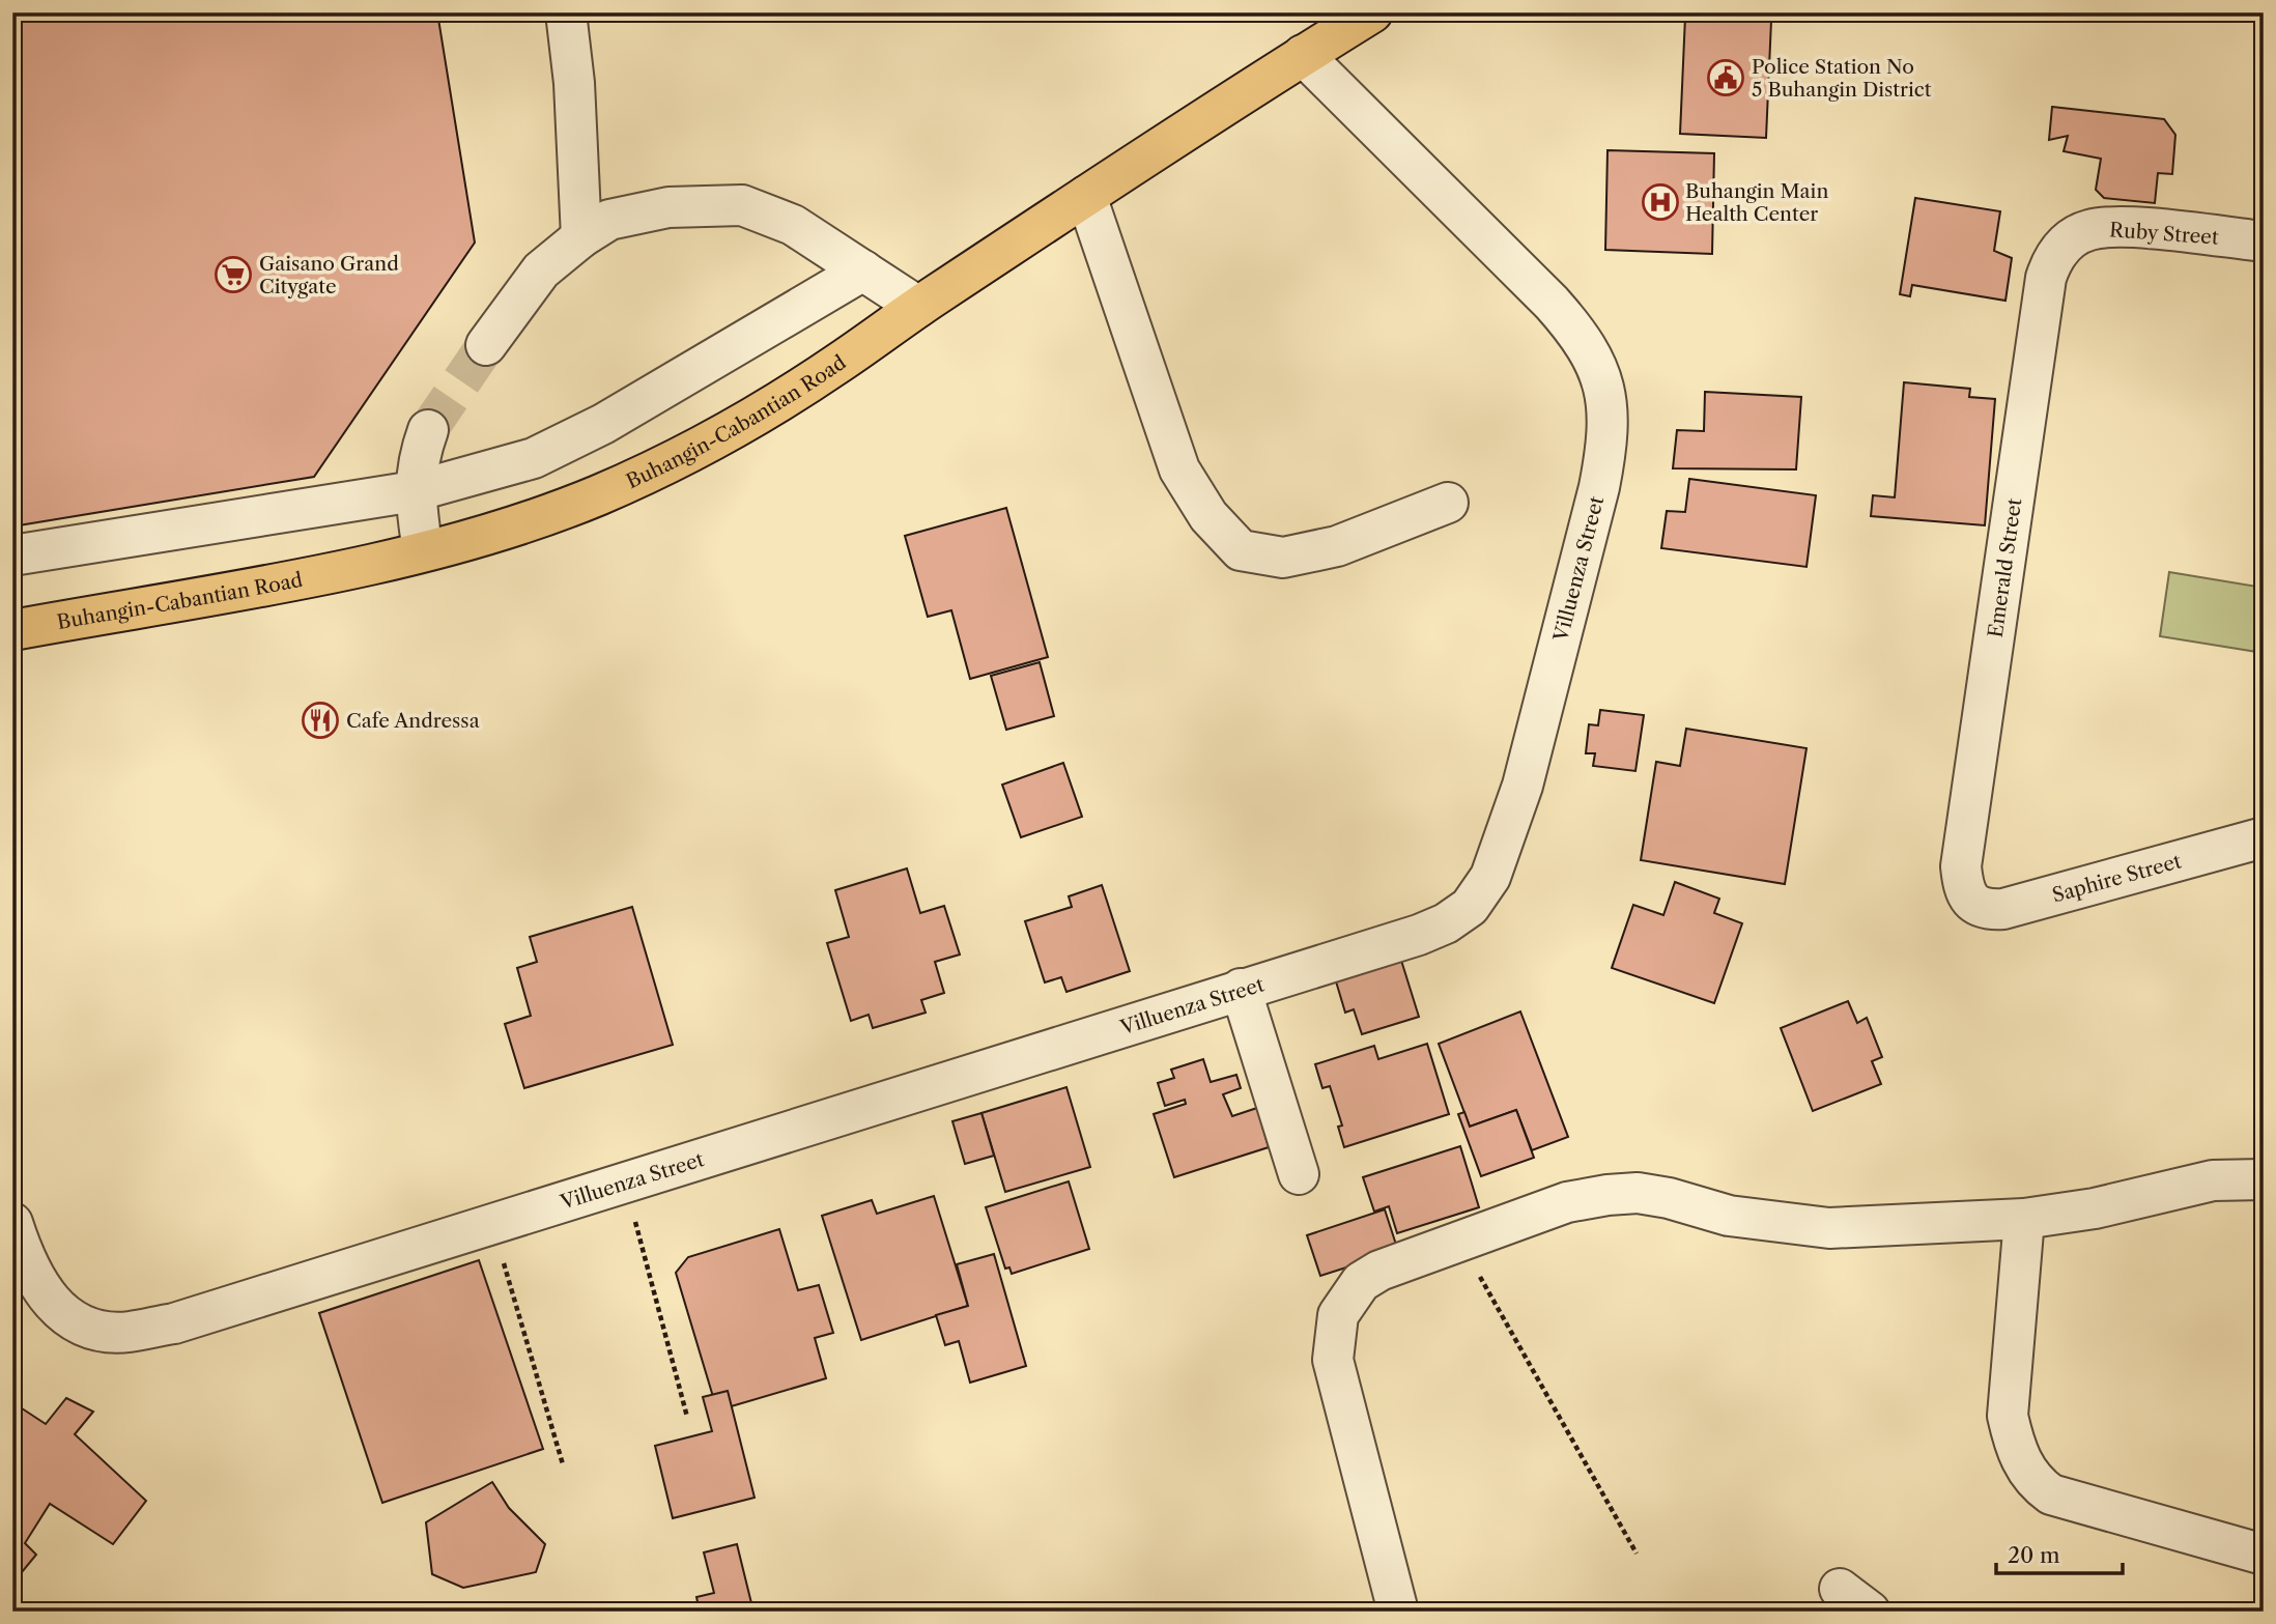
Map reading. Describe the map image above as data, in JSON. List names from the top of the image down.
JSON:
{
  "streets": {
    "main road": ["Buhangin-Cabantian Road"],
    "street": [
      "Ruby Street",
      "Villuenza Street",
      "Emerald Street",
      "Saphire Street"
    ]
  },
  "crossings": [
    ["Ruby Street", "Emerald Street"],
    ["Buhangin-Cabantian Road", "Villuenza Street"],
    ["Emerald Street", "Saphire Street"]
  ],
  "places": {
    "public building": ["Police Station No 5 Buhangin District"],
    "hospital": ["Buhangin Main Health Center"],
    "supermarket": ["Gaisano Grand Citygate"],
    "restaurant": ["Cafe Andressa"]
  },
  "scale_bar": "20 m"
}
